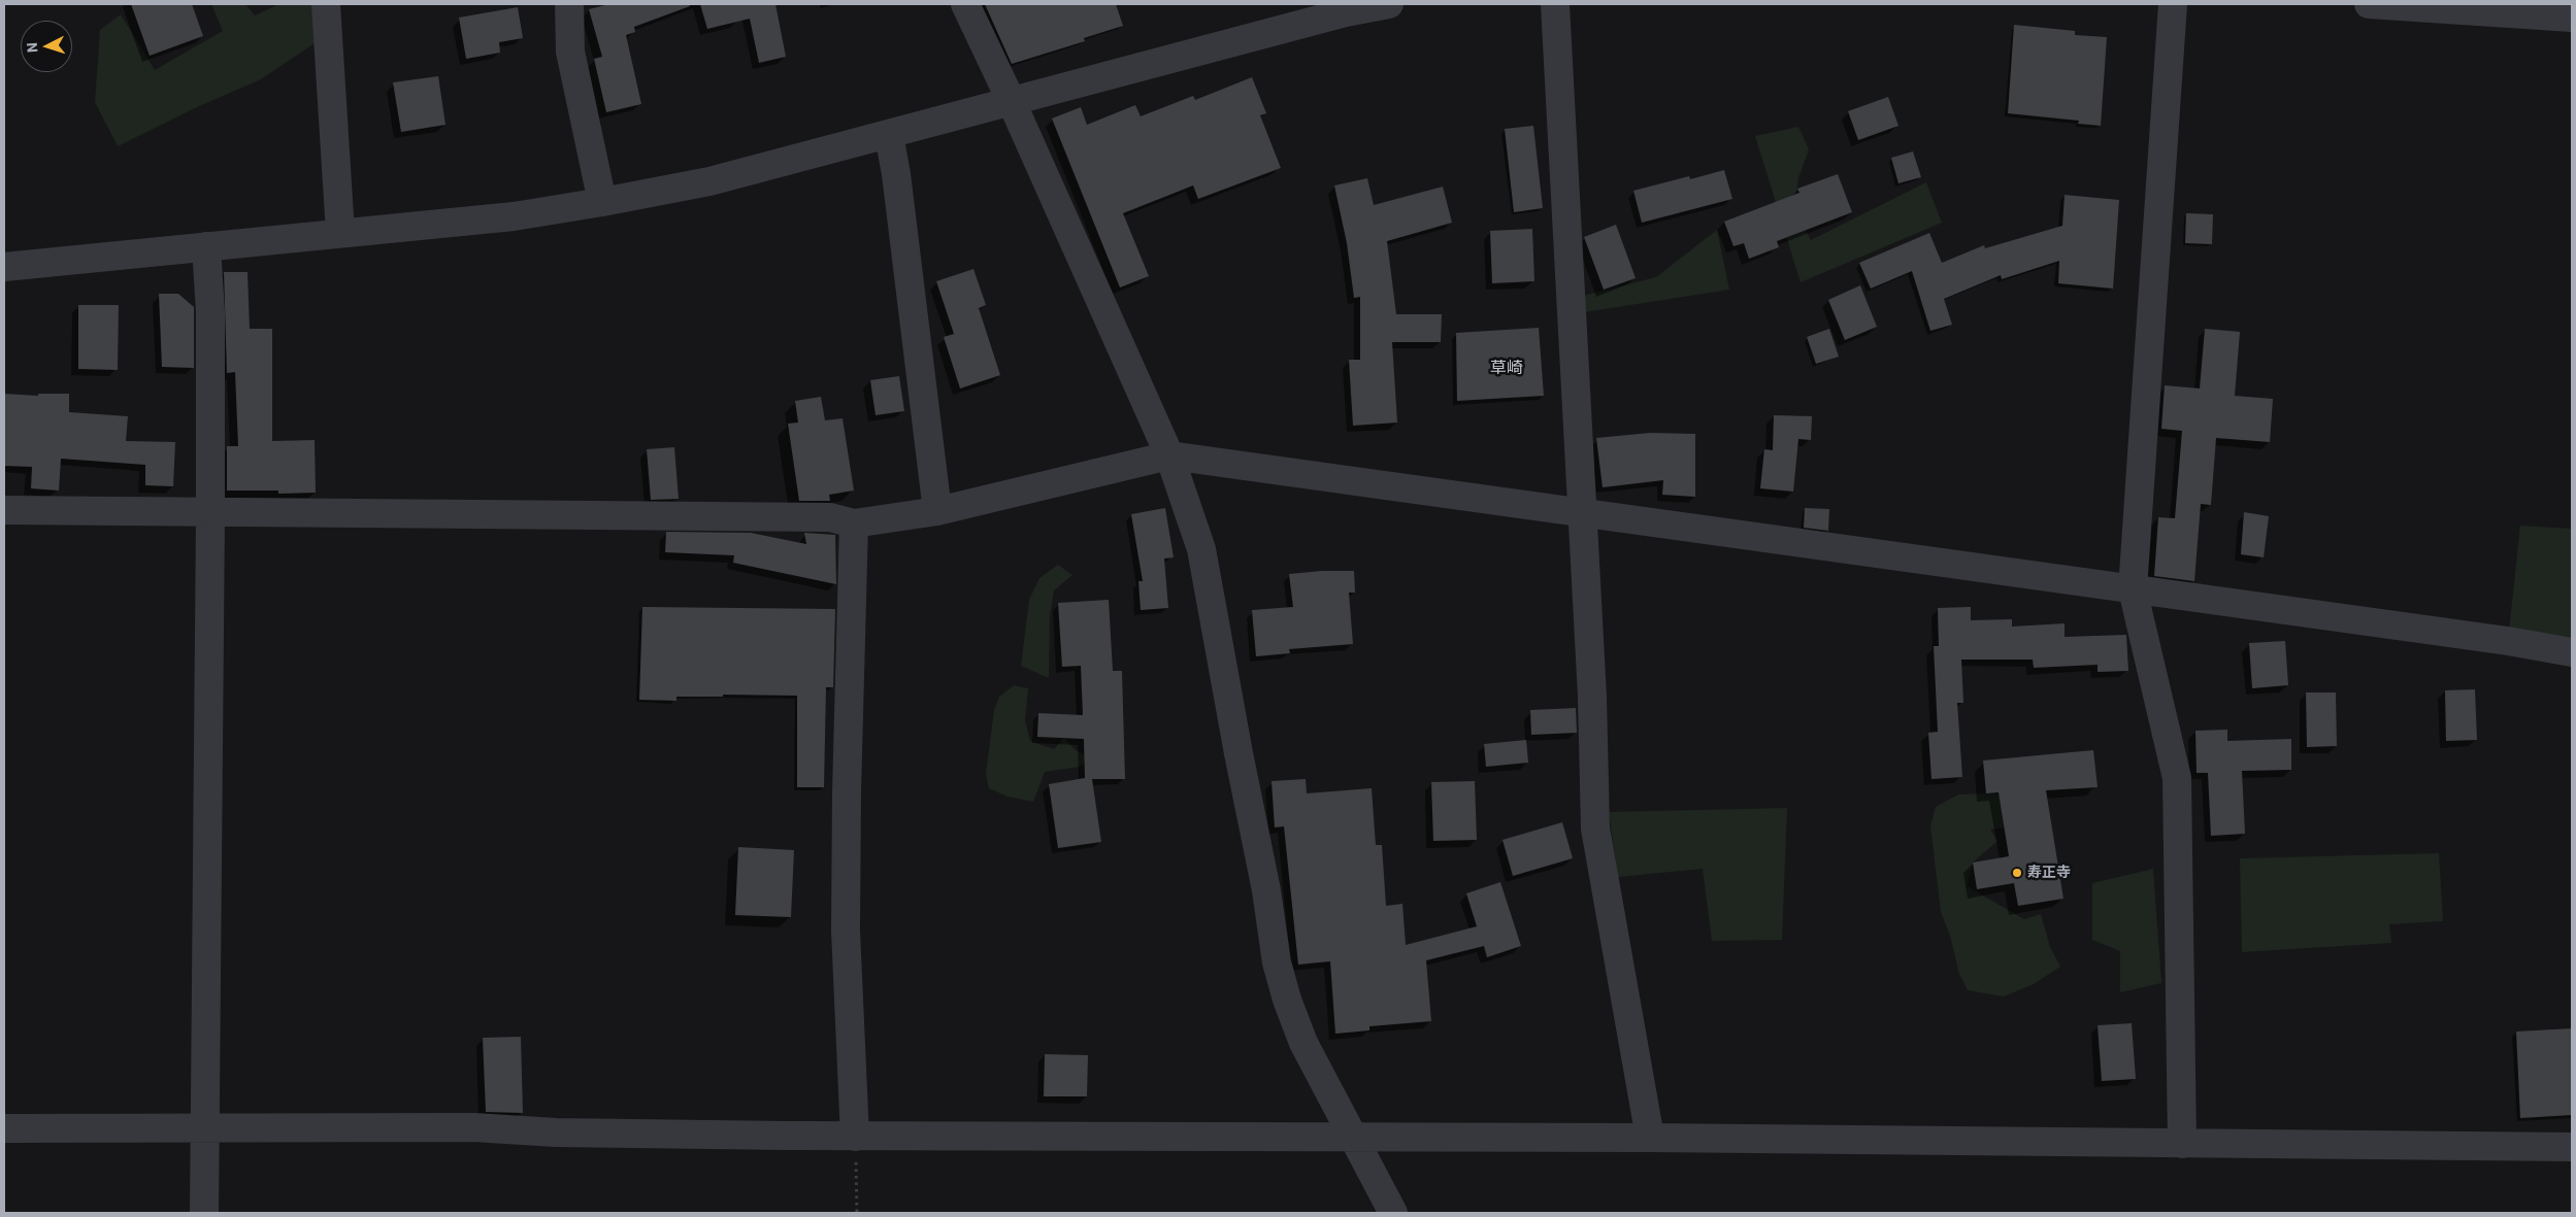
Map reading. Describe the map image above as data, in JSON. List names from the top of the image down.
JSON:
{
  "districts": ["草崎"],
  "places": ["寿正寺"],
  "north": "left"
}
